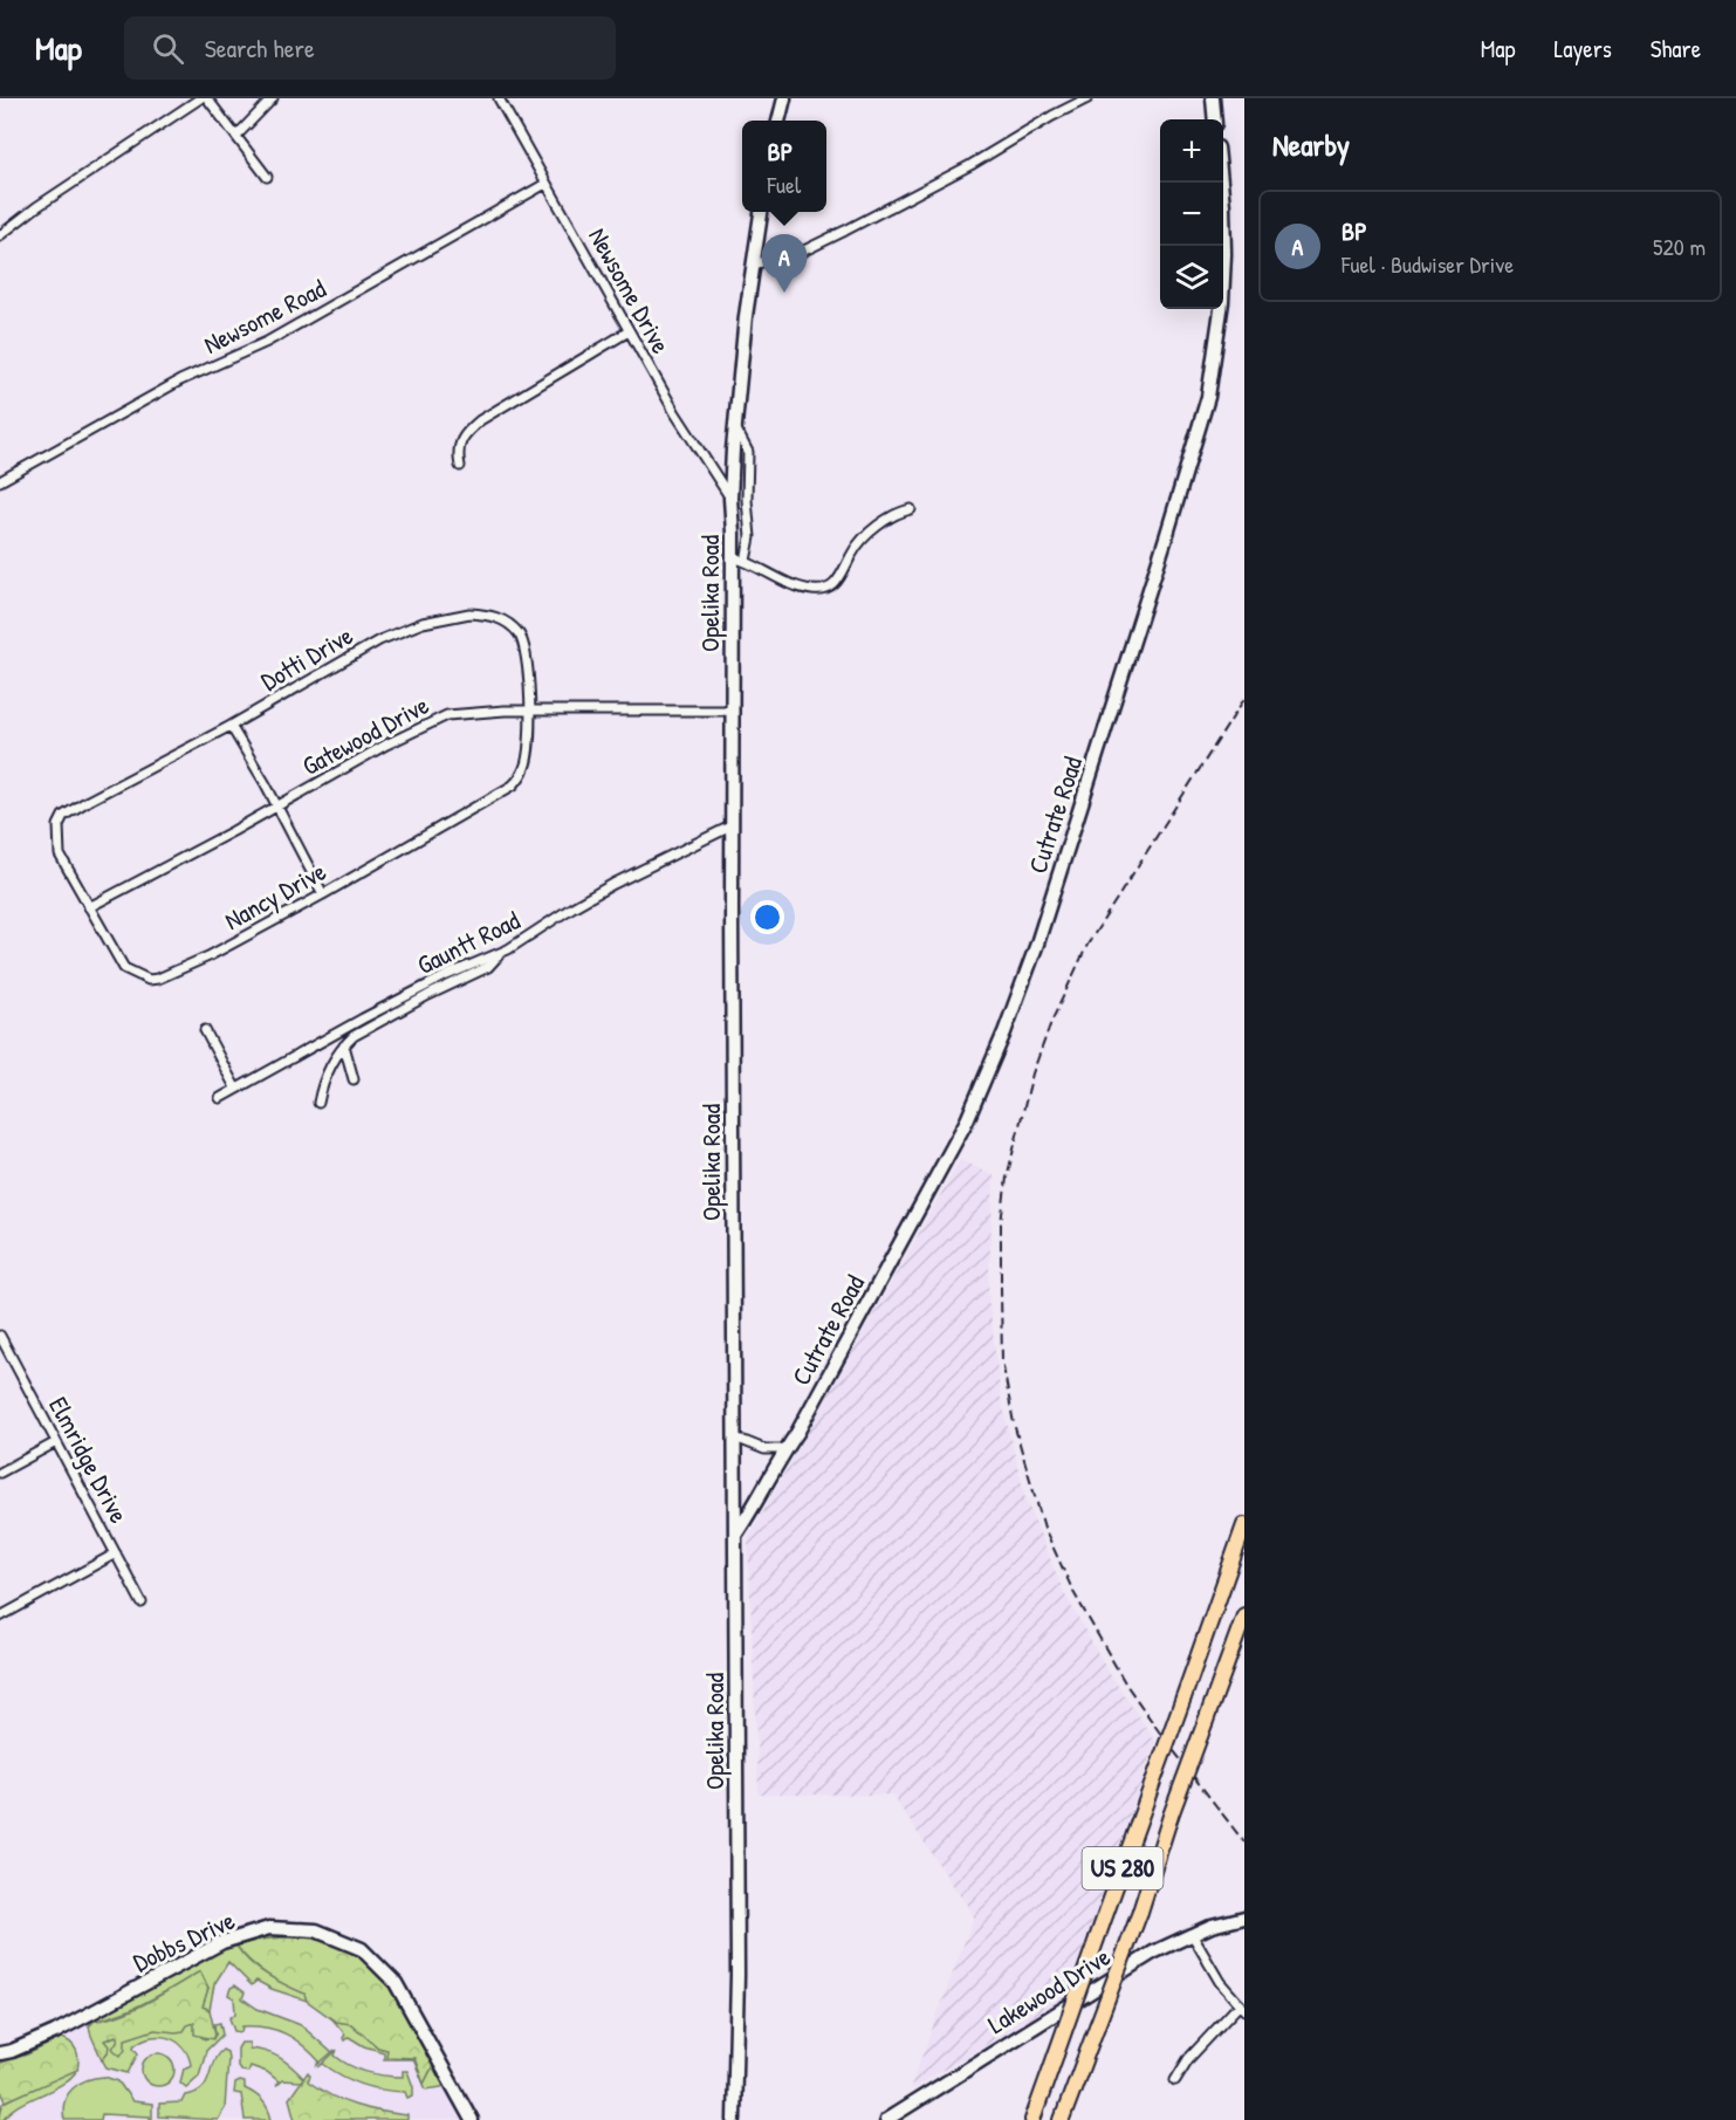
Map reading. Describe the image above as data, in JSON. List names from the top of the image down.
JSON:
{
  "streets": {
    "highway": ["US 280"],
    "street": [
      "Newsome Drive",
      "Newsome Road",
      "Opelika Road",
      "Dotti Drive",
      "Gatewood Drive",
      "Cutrate Road",
      "Nancy Drive",
      "Gauntt Road",
      "Elmridge Drive",
      "Dobbs Drive",
      "Lakewood Drive"
    ]
  },
  "crossings": [
    ["Newsome Drive", "Newsome Road"],
    ["Newsome Drive", "Opelika Road"],
    ["Opelika Road", "Gatewood Drive"],
    ["Opelika Road", "Cutrate Road"],
    ["Opelika Road", "Gauntt Road"],
    ["Dotti Drive", "Gatewood Drive"],
    ["Dotti Drive", "Nancy Drive"],
    ["Gatewood Drive", "Nancy Drive"]
  ],
  "page": {
    "header": "Map",
    "search": "Search here",
    "nav": ["Map", "Layers", "Share"],
    "heading": "Nearby",
    "map_buttons": ["+", "−"],
    "popup": ["BP", "Fuel"],
    "list": [
      {
        "mark": "A",
        "name": "BP",
        "note": "Fuel · Budwiser Drive",
        "value": "520 m"
      }
    ],
    "pins": "A"
  }
}
